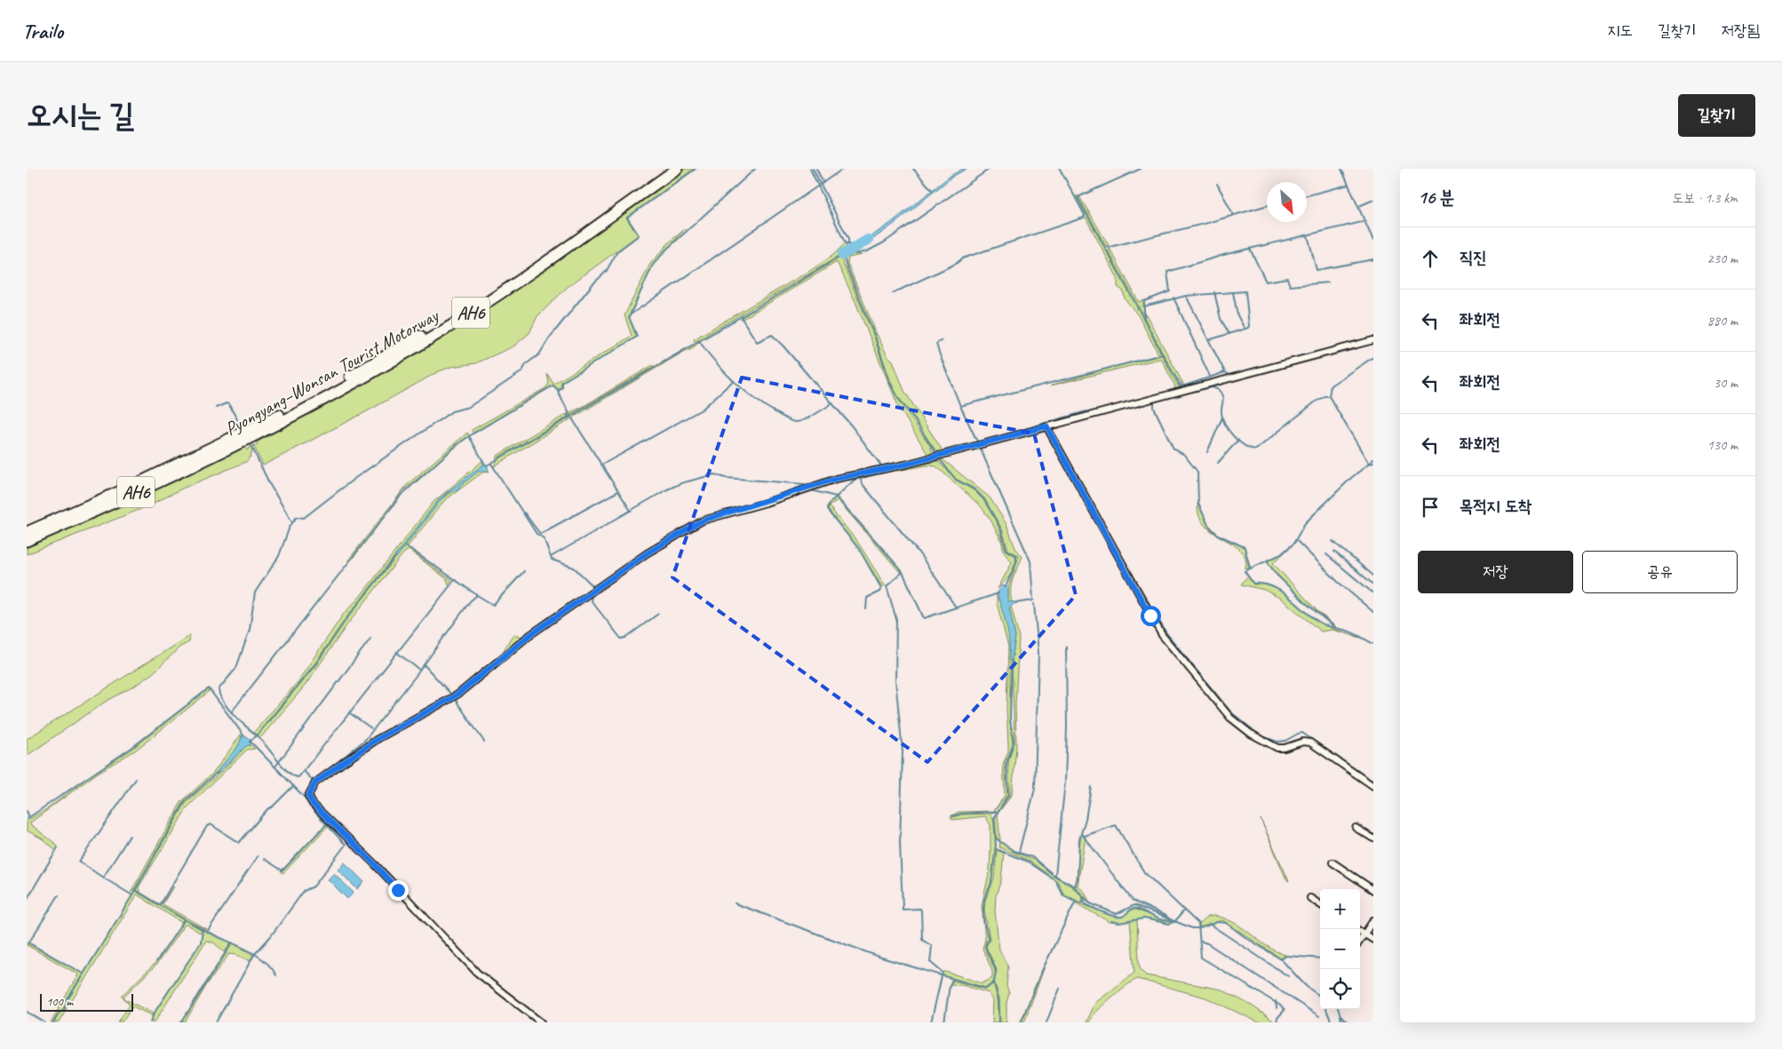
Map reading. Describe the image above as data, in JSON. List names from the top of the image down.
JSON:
{
  "streets": {
    "highway": ["AH6", "Pyongyang–Wonsan Tourist Motorway"]
  },
  "scale_bar": "100 m",
  "north": "bottom right",
  "page": {
    "header": "Trailo",
    "nav": ["지도", "길찾기", "저장됨"],
    "buttons": [
      "길찾기",
      ["저장", "공유"]
    ],
    "title": "오시는 길",
    "heading": ["16 분", "도보 · 1.3 km"],
    "list": [
      ["직진", "230 m"],
      ["좌회전", "880 m"],
      ["좌회전", "30 m"],
      ["좌회전", "130 m"],
      "목적지 도착"
    ],
    "map_buttons": ["+", "−"],
    "scale": "100 m"
  }
}
